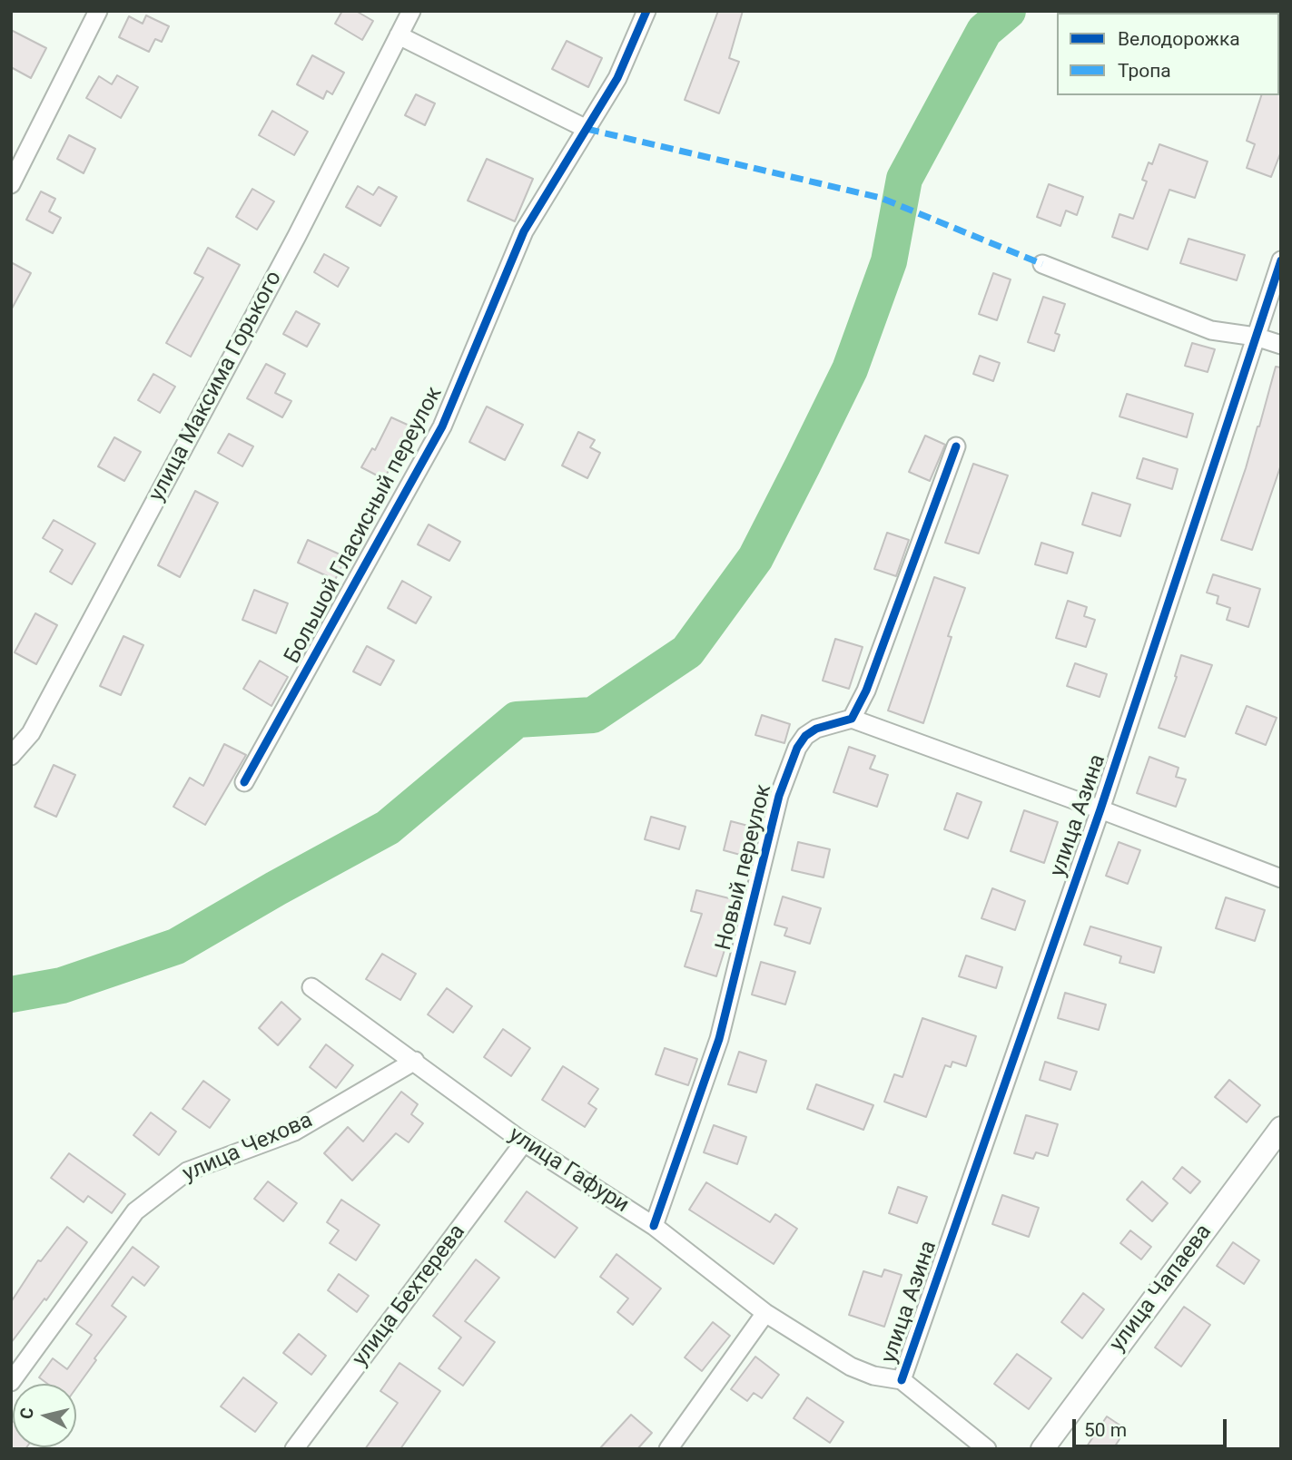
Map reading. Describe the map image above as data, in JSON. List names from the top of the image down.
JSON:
{
  "streets": {
    "street": [
      "улица Максима Горького",
      "Большой Гласисный переулок",
      "улица Азина",
      "Новый переулок",
      "улица Чехова",
      "улица Гафури",
      "улица Чапаева",
      "улица Бехтерева"
    ]
  },
  "crossings": [
    ["улица Азина", "улица Гафури"],
    ["Новый переулок", "улица Гафури"],
    ["улица Чехова", "улица Гафури"],
    ["улица Гафури", "улица Бехтерева"]
  ],
  "legend": ["Велодорожка", "Тропа"],
  "scale_bar": "50 m",
  "north": "left"
}
